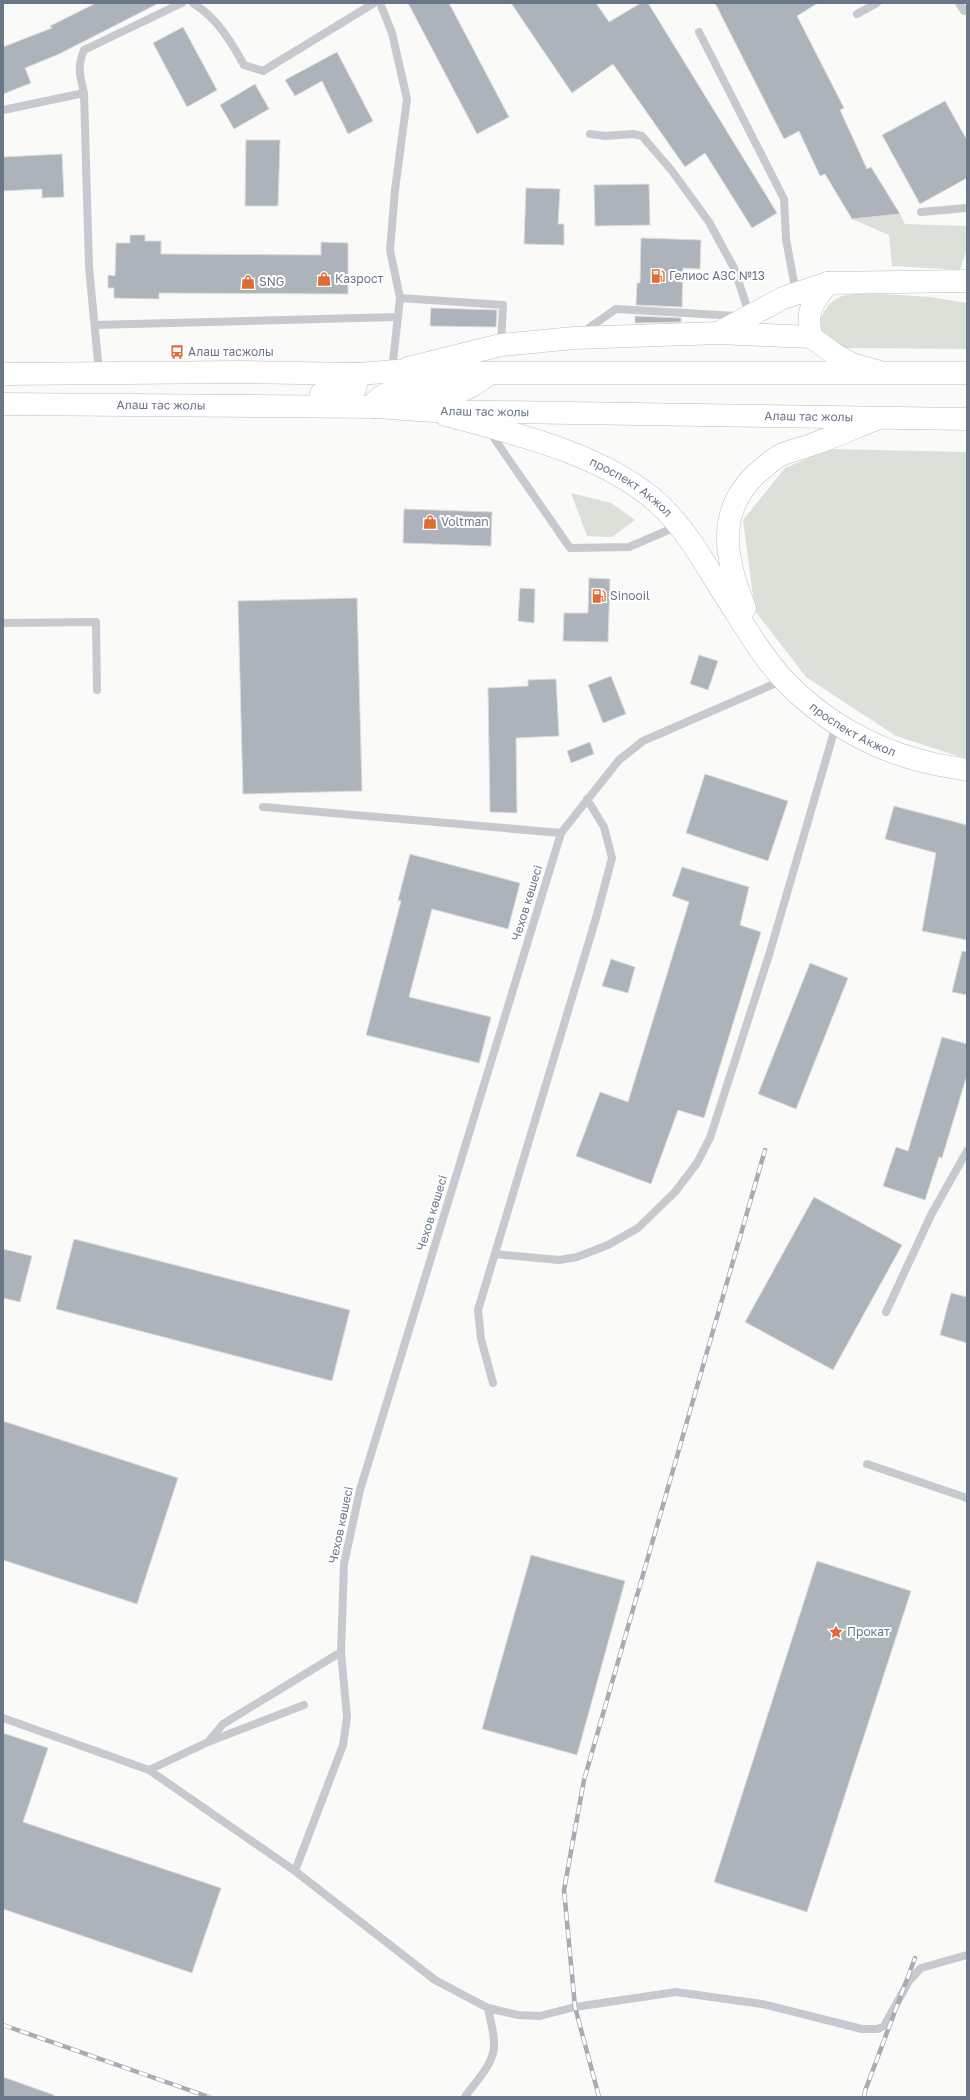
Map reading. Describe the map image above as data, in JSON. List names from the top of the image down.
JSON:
{
  "streets": {
    "main road": ["Алаш тас жолы", "проспект Акжол"],
    "lane": ["Чехов көшесі"]
  },
  "crossings": [
    ["Алаш тас жолы", "проспект Акжол"],
    ["проспект Акжол", "Чехов көшесі"]
  ],
  "places": {
    "fuel station": ["Гелиос АЗС №13", "Sinooil"],
    "shop": ["Казрост", "SNG", "Voltman"],
    "bus stop": ["Алаш тасжолы"],
    "place": ["Прокат"]
  }
}
